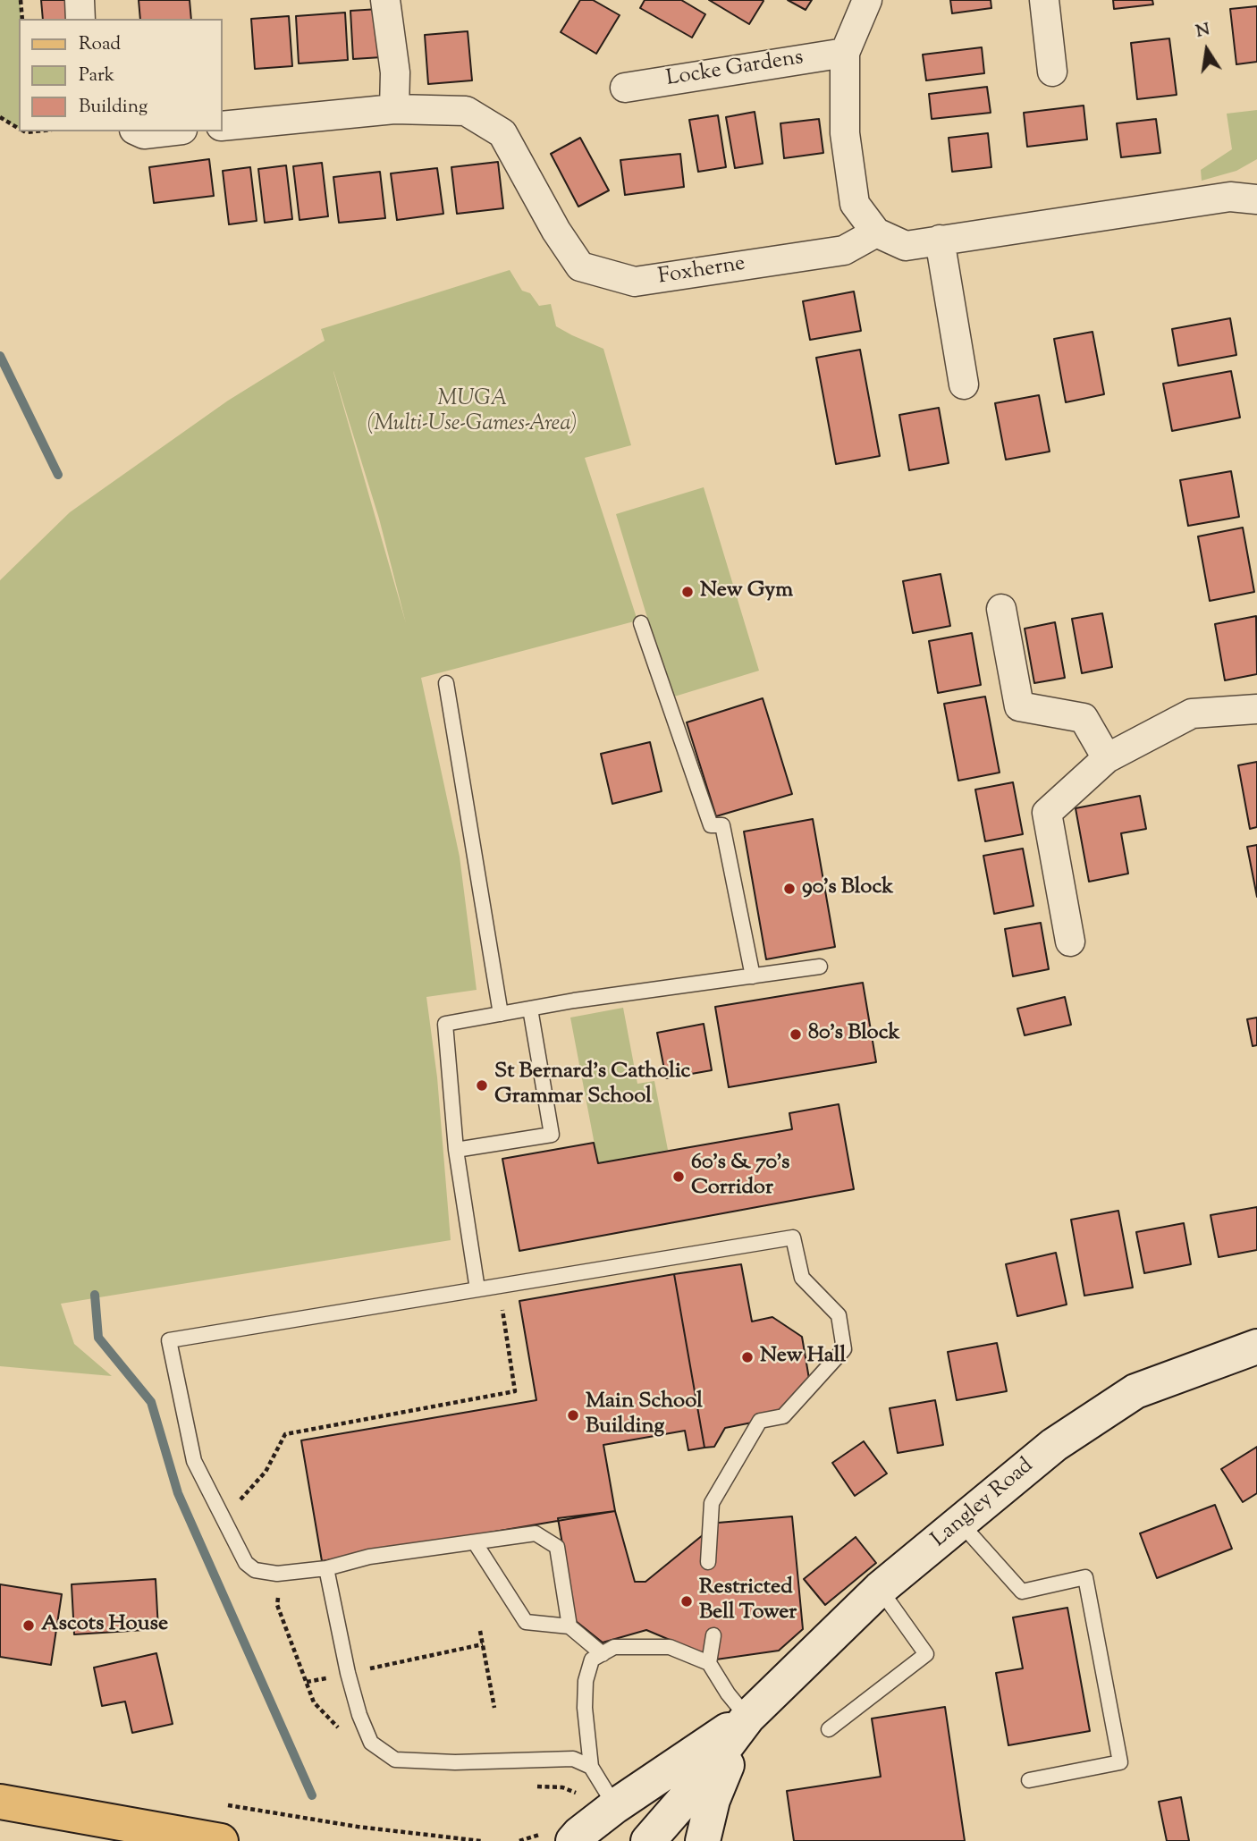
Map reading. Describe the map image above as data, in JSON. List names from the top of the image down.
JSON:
{
  "streets": {
    "street": ["Locke Gardens", "Foxherne", "Langley Road"]
  },
  "parks": ["MUGA (Multi-Use-Games-Area)"],
  "places": [
    "New Gym",
    "90's Block",
    "80's Block",
    "St Bernard's Catholic Grammar School",
    "60's & 70's Corridor",
    "New Hall",
    "Main School Building",
    "Restricted Bell Tower",
    "Ascots House"
  ],
  "legend": ["Road", "Park", "Building"],
  "north": "top"
}
